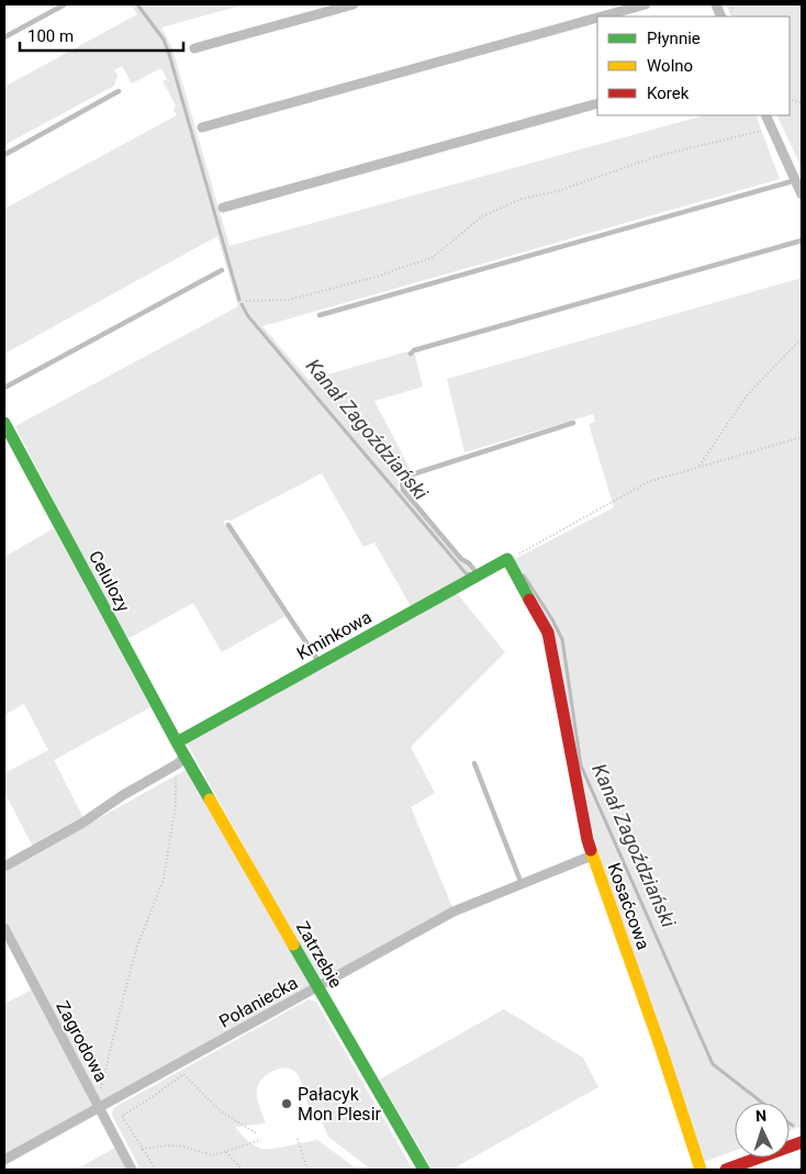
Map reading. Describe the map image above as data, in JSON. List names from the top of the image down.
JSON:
{
  "streets": {
    "street": [
      "Celulozy",
      "Kminkowa",
      "Kosaćcowa",
      "Zatrzebie",
      "Połaniecka",
      "Zagrodowa"
    ]
  },
  "crossings": [
    ["Celulozy", "Kminkowa"],
    ["Celulozy", "Zatrzebie"],
    ["Kminkowa", "Kosaćcowa"],
    ["Kosaćcowa", "Połaniecka"],
    ["Zatrzebie", "Połaniecka"],
    ["Połaniecka", "Zagrodowa"]
  ],
  "water": ["Kanał Zagoździański"],
  "places": ["Pałacyk Mon Plesir"],
  "legend": ["Płynnie", "Wolno", "Korek"],
  "scale_bar": "100 m",
  "north": "top"
}
